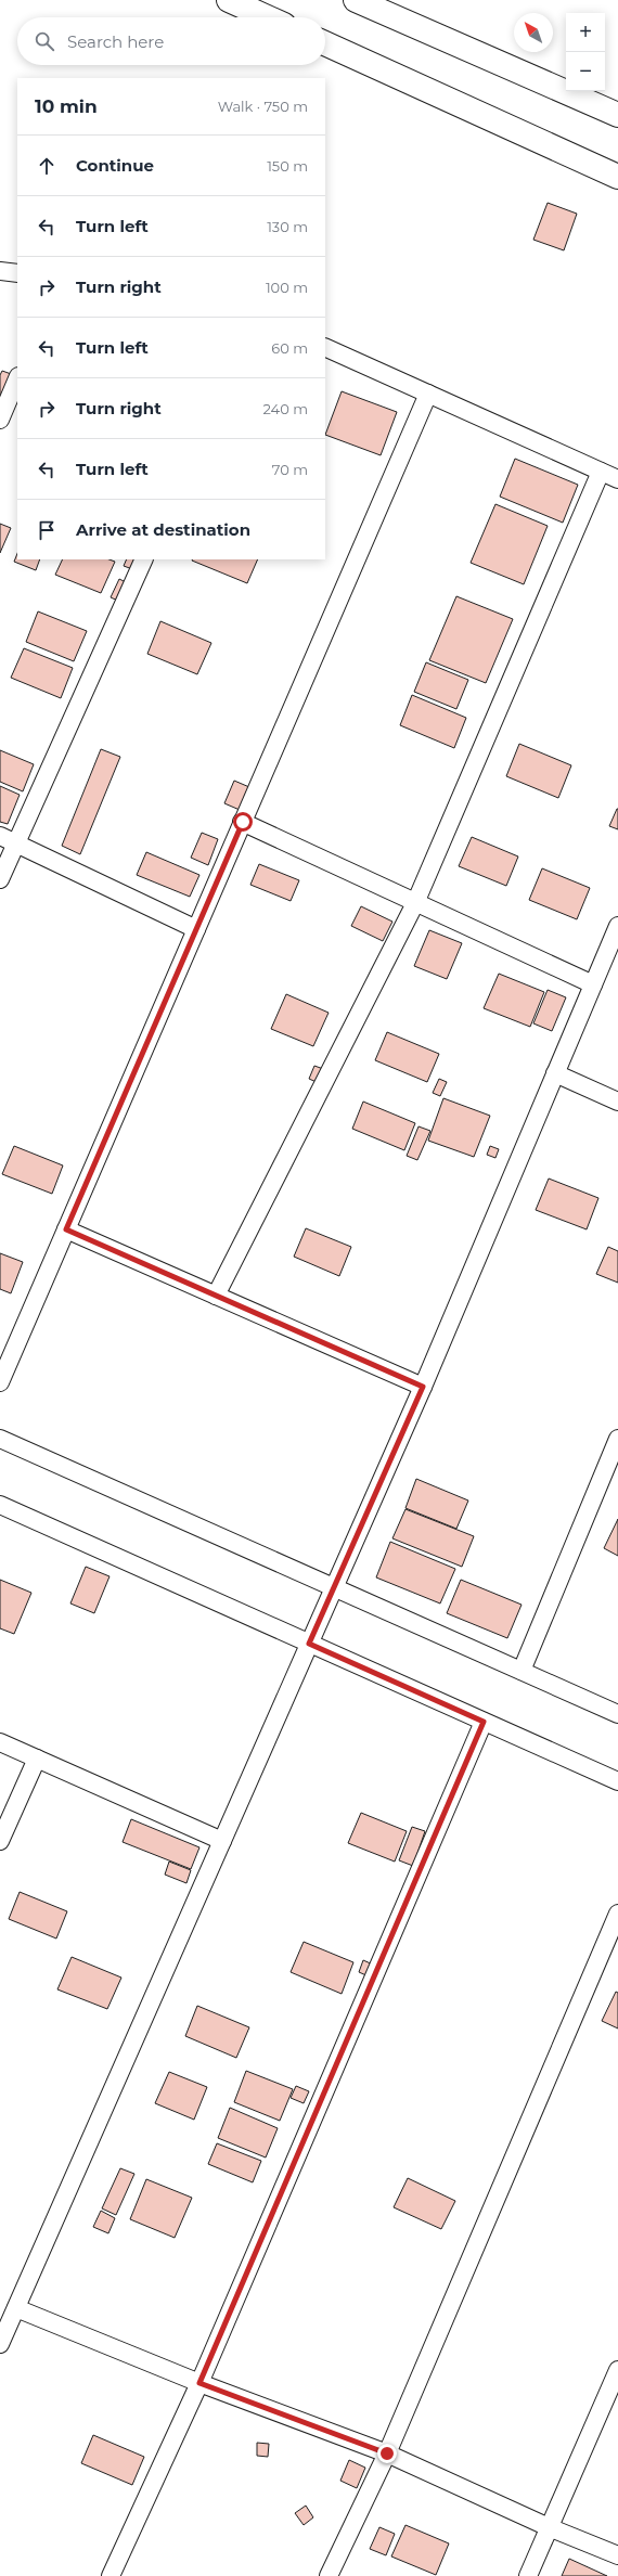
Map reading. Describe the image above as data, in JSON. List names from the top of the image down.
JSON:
{
  "north": "top left",
  "page": {
    "map_buttons": ["+", "−"],
    "search": "Search here",
    "heading": ["10 min", "Walk · 750 m"],
    "list": [
      ["Continue", "150 m"],
      ["Turn left", "130 m"],
      ["Turn right", "100 m"],
      ["Turn left", "60 m"],
      ["Turn right", "240 m"],
      ["Turn left", "70 m"],
      "Arrive at destination"
    ]
  }
}
